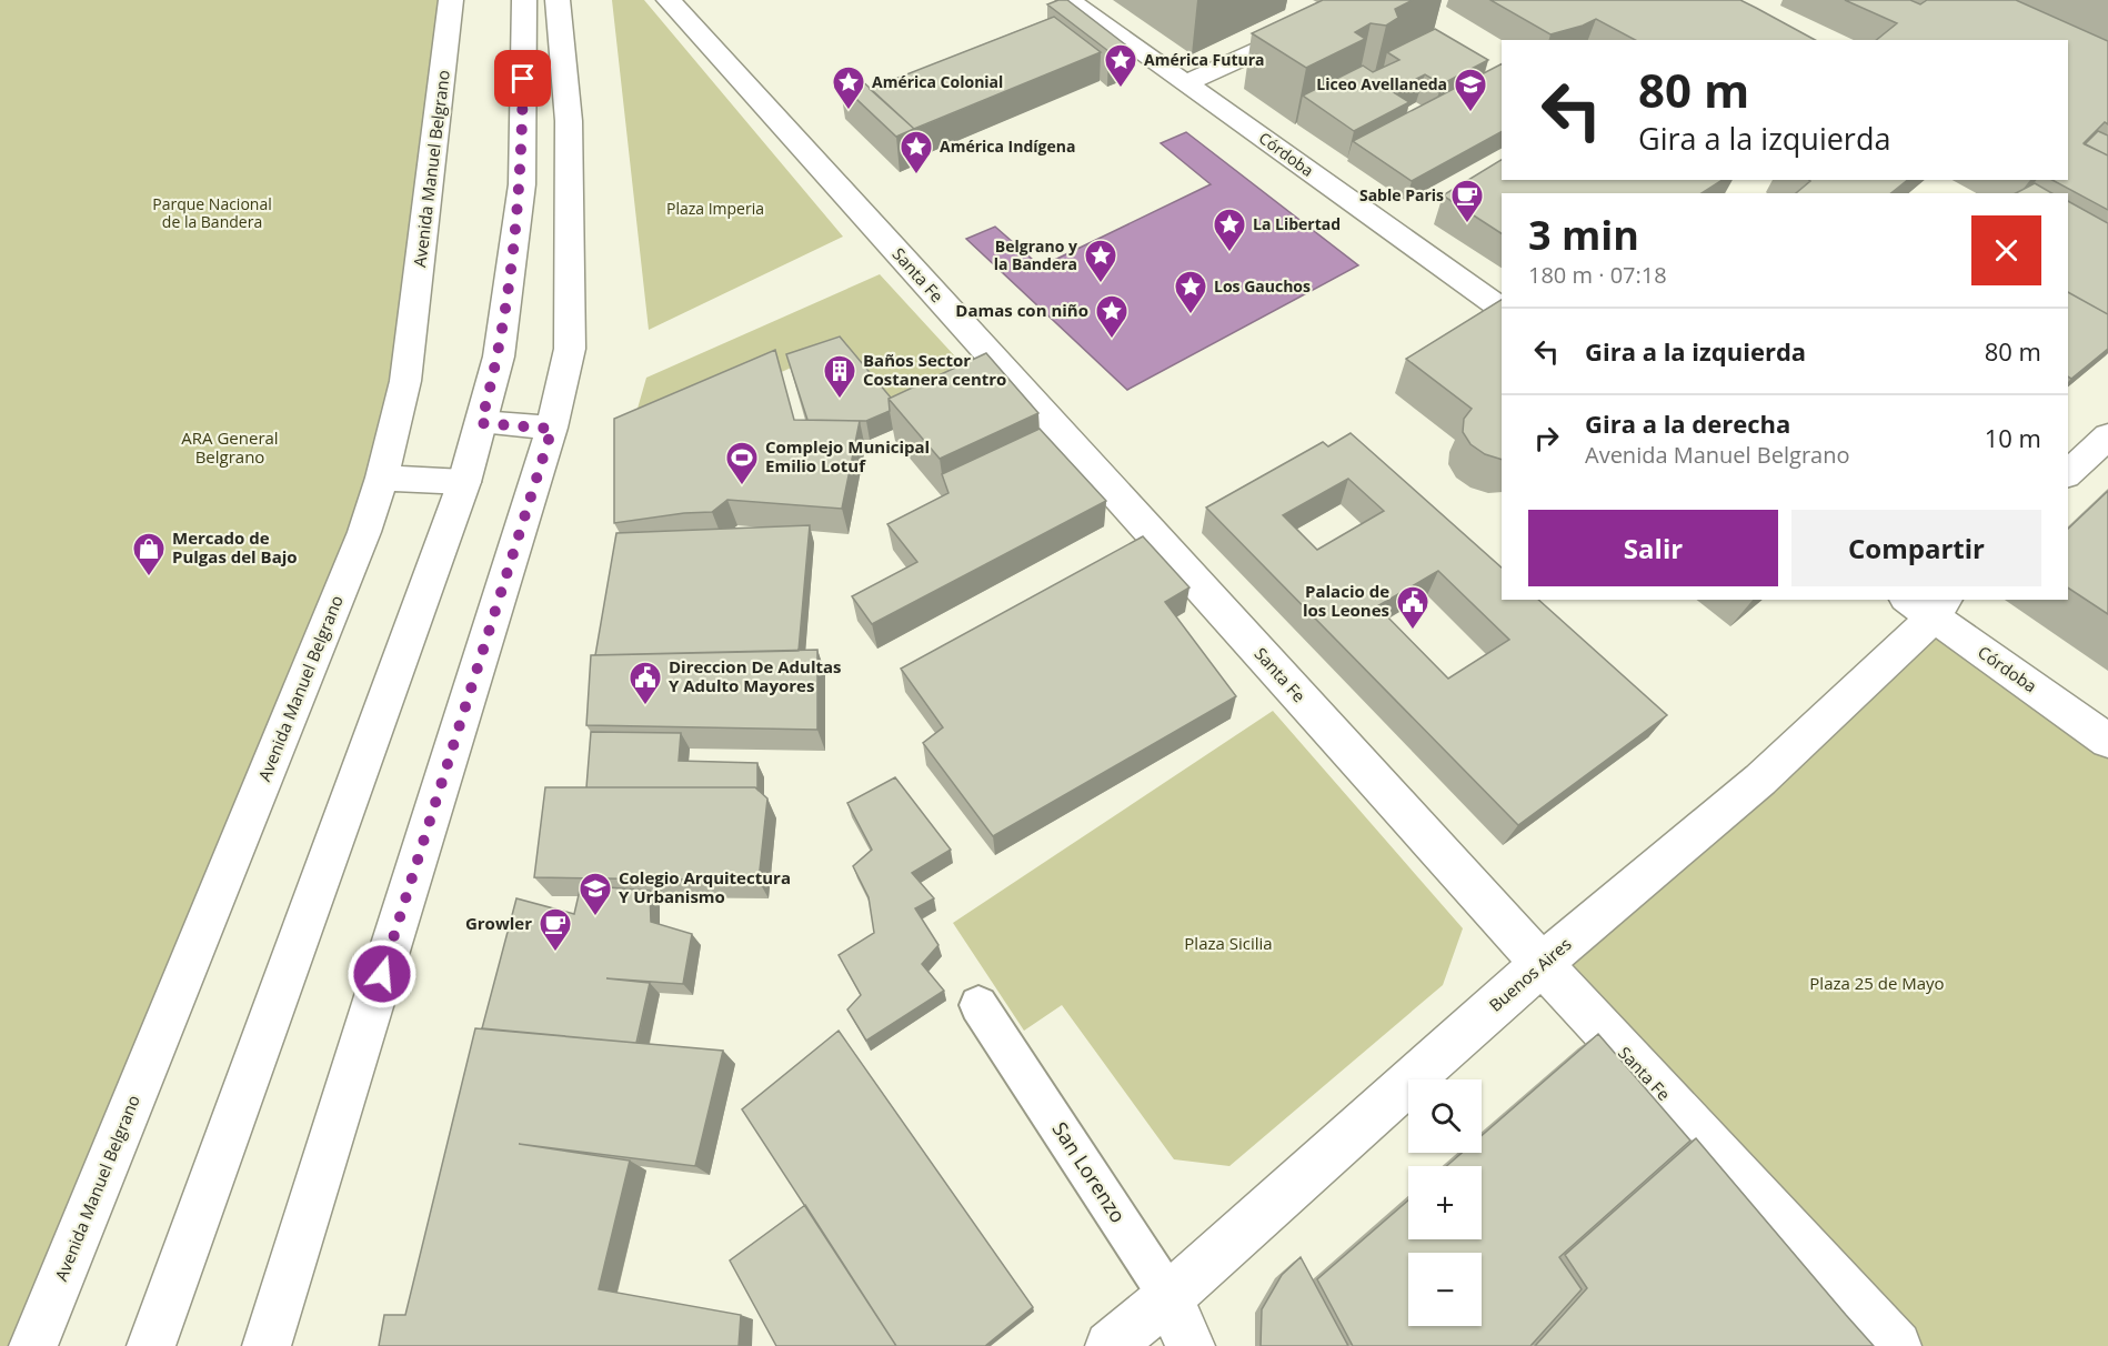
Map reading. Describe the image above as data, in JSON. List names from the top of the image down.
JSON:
{
  "streets": {
    "street": [
      "Córdoba",
      "Avenida Manuel Belgrano",
      "Santa Fe",
      "Buenos Aires",
      "San Lorenzo"
    ]
  },
  "crossings": [
    ["Córdoba", "Buenos Aires"],
    ["Santa Fe", "Buenos Aires"],
    ["Buenos Aires", "San Lorenzo"]
  ],
  "parks": [
    "Parque Nacional de la Bandera",
    "Plaza Imperia",
    "ARA General Belgrano",
    "Plaza Sicilia",
    "Plaza 25 de Mayo"
  ],
  "places": {
    "place": [
      "América Futura",
      "América Colonial",
      "América Indígena",
      "La Libertad",
      "Belgrano y la Bandera",
      "Los Gauchos",
      "Damas con niño"
    ],
    "school or university": ["Liceo Avellaneda", "Colegio Arquitectura Y Urbanismo"],
    "cafe": ["Sable Paris", "Growler"],
    "building": ["Baños Sector Costanera centro"],
    "sports": ["Complejo Municipal Emilio Lotuf"],
    "shop": ["Mercado de Pulgas del Bajo"],
    "public building": ["Palacio de los Leones", "Direccion De Adultas Y Adulto Mayores"]
  },
  "page": {
    "turn": ["80 m", "Gira a la izquierda"],
    "heading": ["3 min", "180 m · 07:18"],
    "list": [
      {
        "name": "Gira a la izquierda",
        "value": "80 m"
      },
      {
        "name": "Gira a la derecha",
        "note": "Avenida Manuel Belgrano",
        "value": "10 m"
      }
    ],
    "buttons": ["Salir", "Compartir"],
    "map_buttons": ["+", "−"]
  }
}
